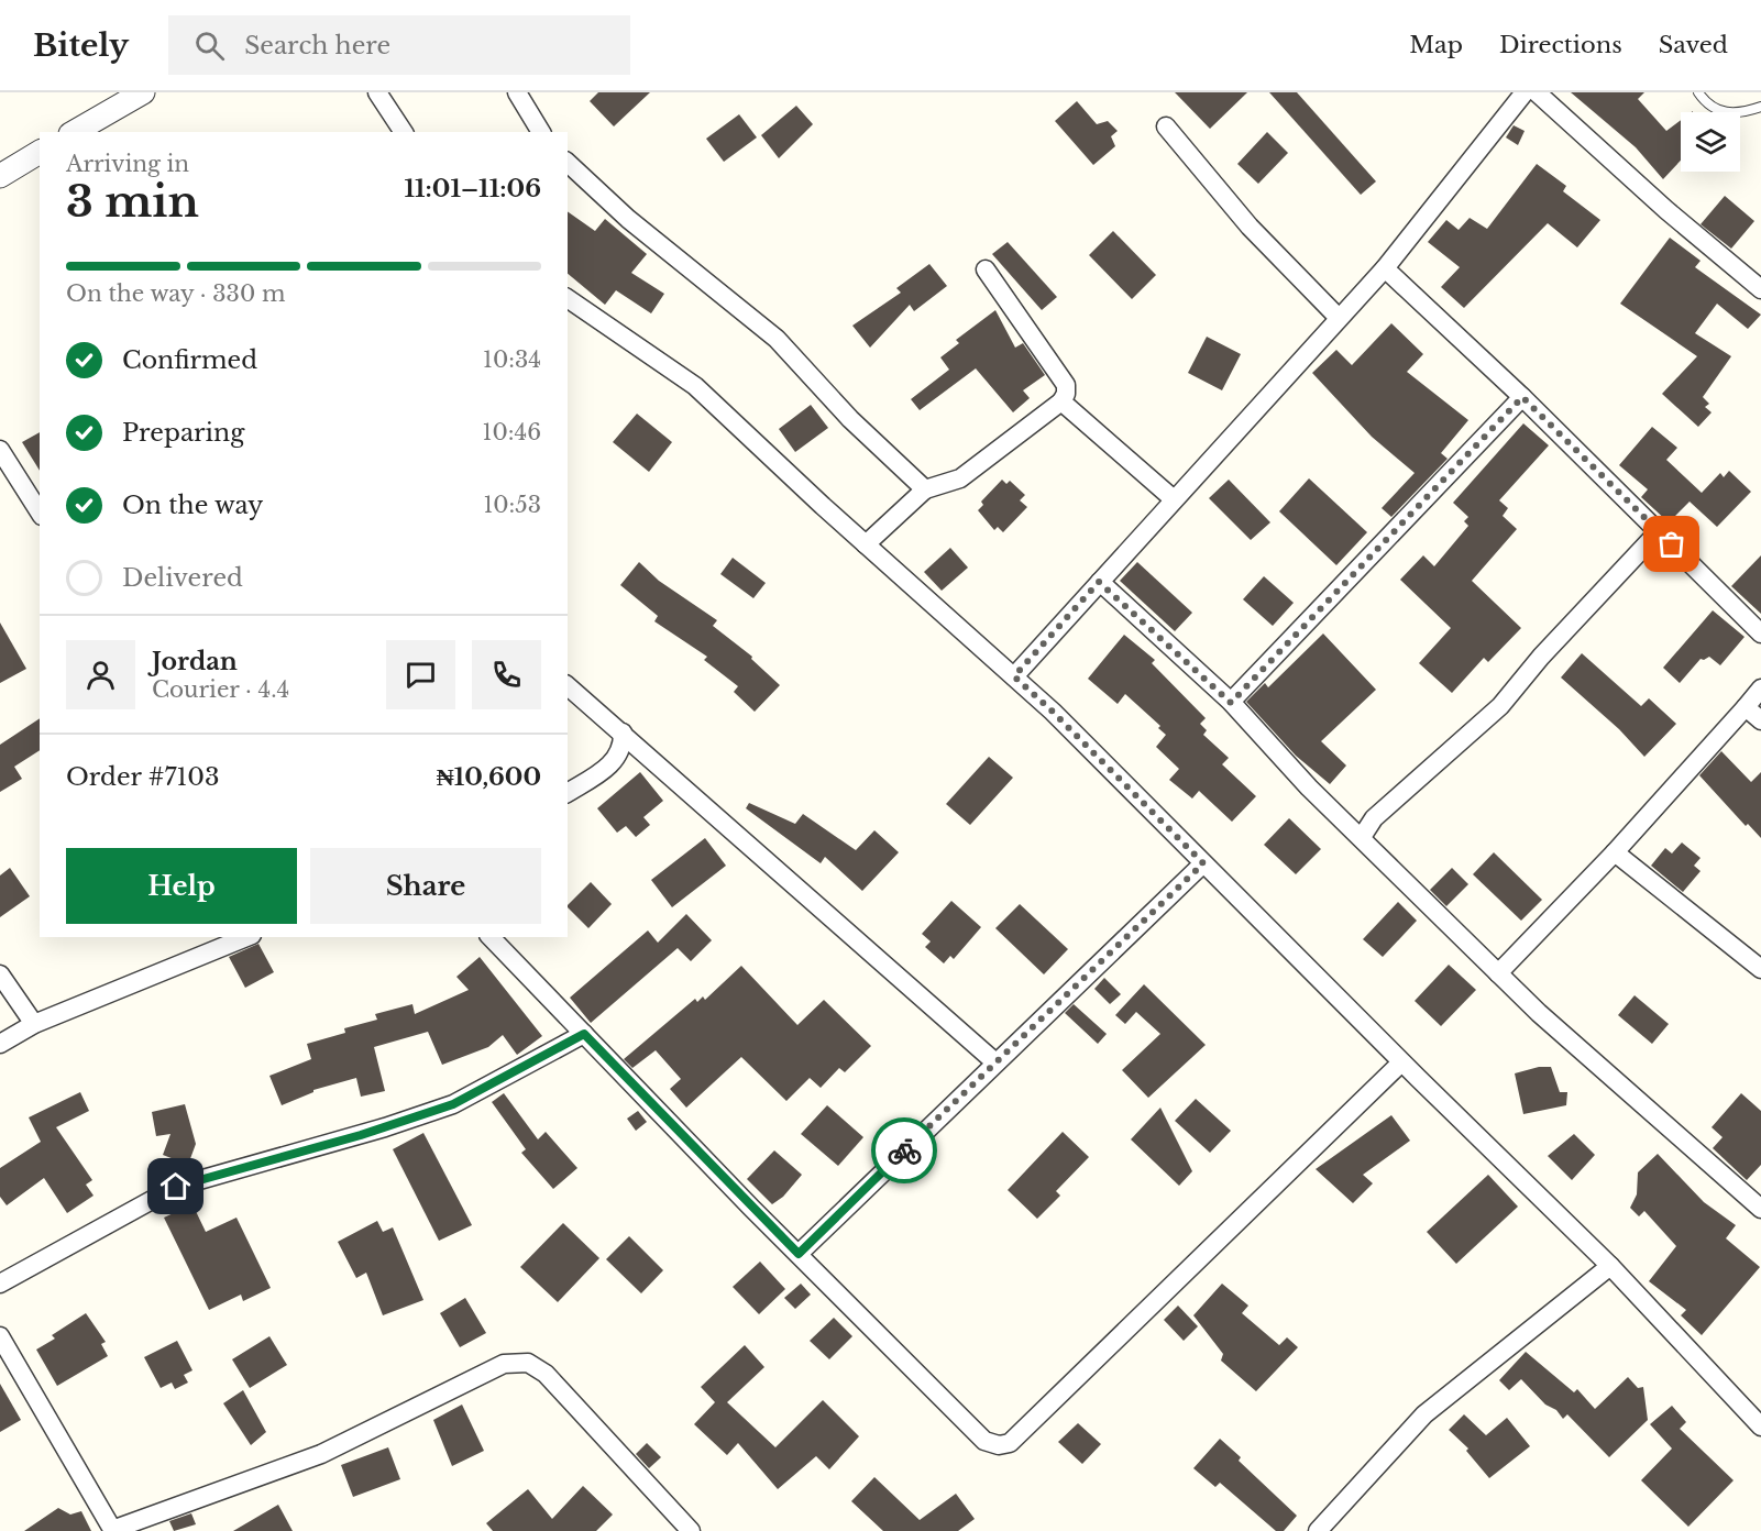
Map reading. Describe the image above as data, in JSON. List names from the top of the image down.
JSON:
{
  "page": {
    "header": "Bitely",
    "search": "Search here",
    "nav": ["Map", "Directions", "Saved"],
    "heading": ["3 min", "Arriving in", "11:01–11:06"],
    "panel": [
      "Jordan",
      "Courier · 4.4",
      "Order #7103",
      "₦10,600"
    ],
    "bar": "On the way · 330 m",
    "list": [
      ["Confirmed", "10:34"],
      ["Preparing", "10:46"],
      ["On the way", "10:53"],
      "Delivered"
    ],
    "buttons": ["Help", "Share"]
  }
}
